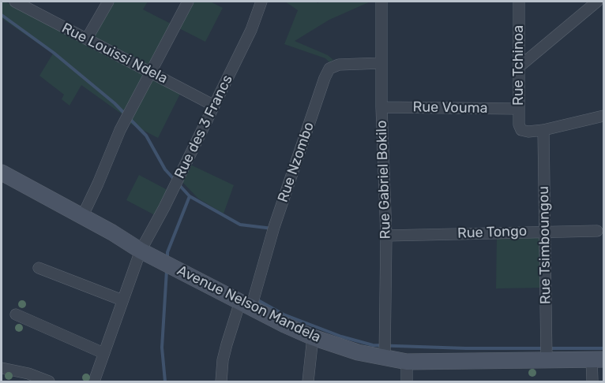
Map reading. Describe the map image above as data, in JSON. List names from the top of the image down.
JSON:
{
  "streets": {
    "street": [
      "Rue Louissi Ndela",
      "Rue Tchinoa",
      "Rue Vouma",
      "Rue des 3 Francs",
      "Rue Nzombo",
      "Rue Gabriel Bokilo",
      "Rue Tongo",
      "Rue Tsimboungou",
      "Avenue Nelson Mandela"
    ]
  },
  "crossings": [
    ["Rue Louissi Ndela", "Rue des 3 Francs"],
    ["Rue Tchinoa", "Rue Vouma"],
    ["Rue Tchinoa", "Rue Tsimboungou"],
    ["Rue Vouma", "Rue Gabriel Bokilo"],
    ["Rue des 3 Francs", "Avenue Nelson Mandela"],
    ["Rue Nzombo", "Rue Gabriel Bokilo"],
    ["Rue Nzombo", "Avenue Nelson Mandela"],
    ["Rue Gabriel Bokilo", "Rue Tongo"],
    ["Rue Gabriel Bokilo", "Avenue Nelson Mandela"],
    ["Rue Tongo", "Rue Tsimboungou"],
    ["Rue Tsimboungou", "Avenue Nelson Mandela"]
  ]
}
